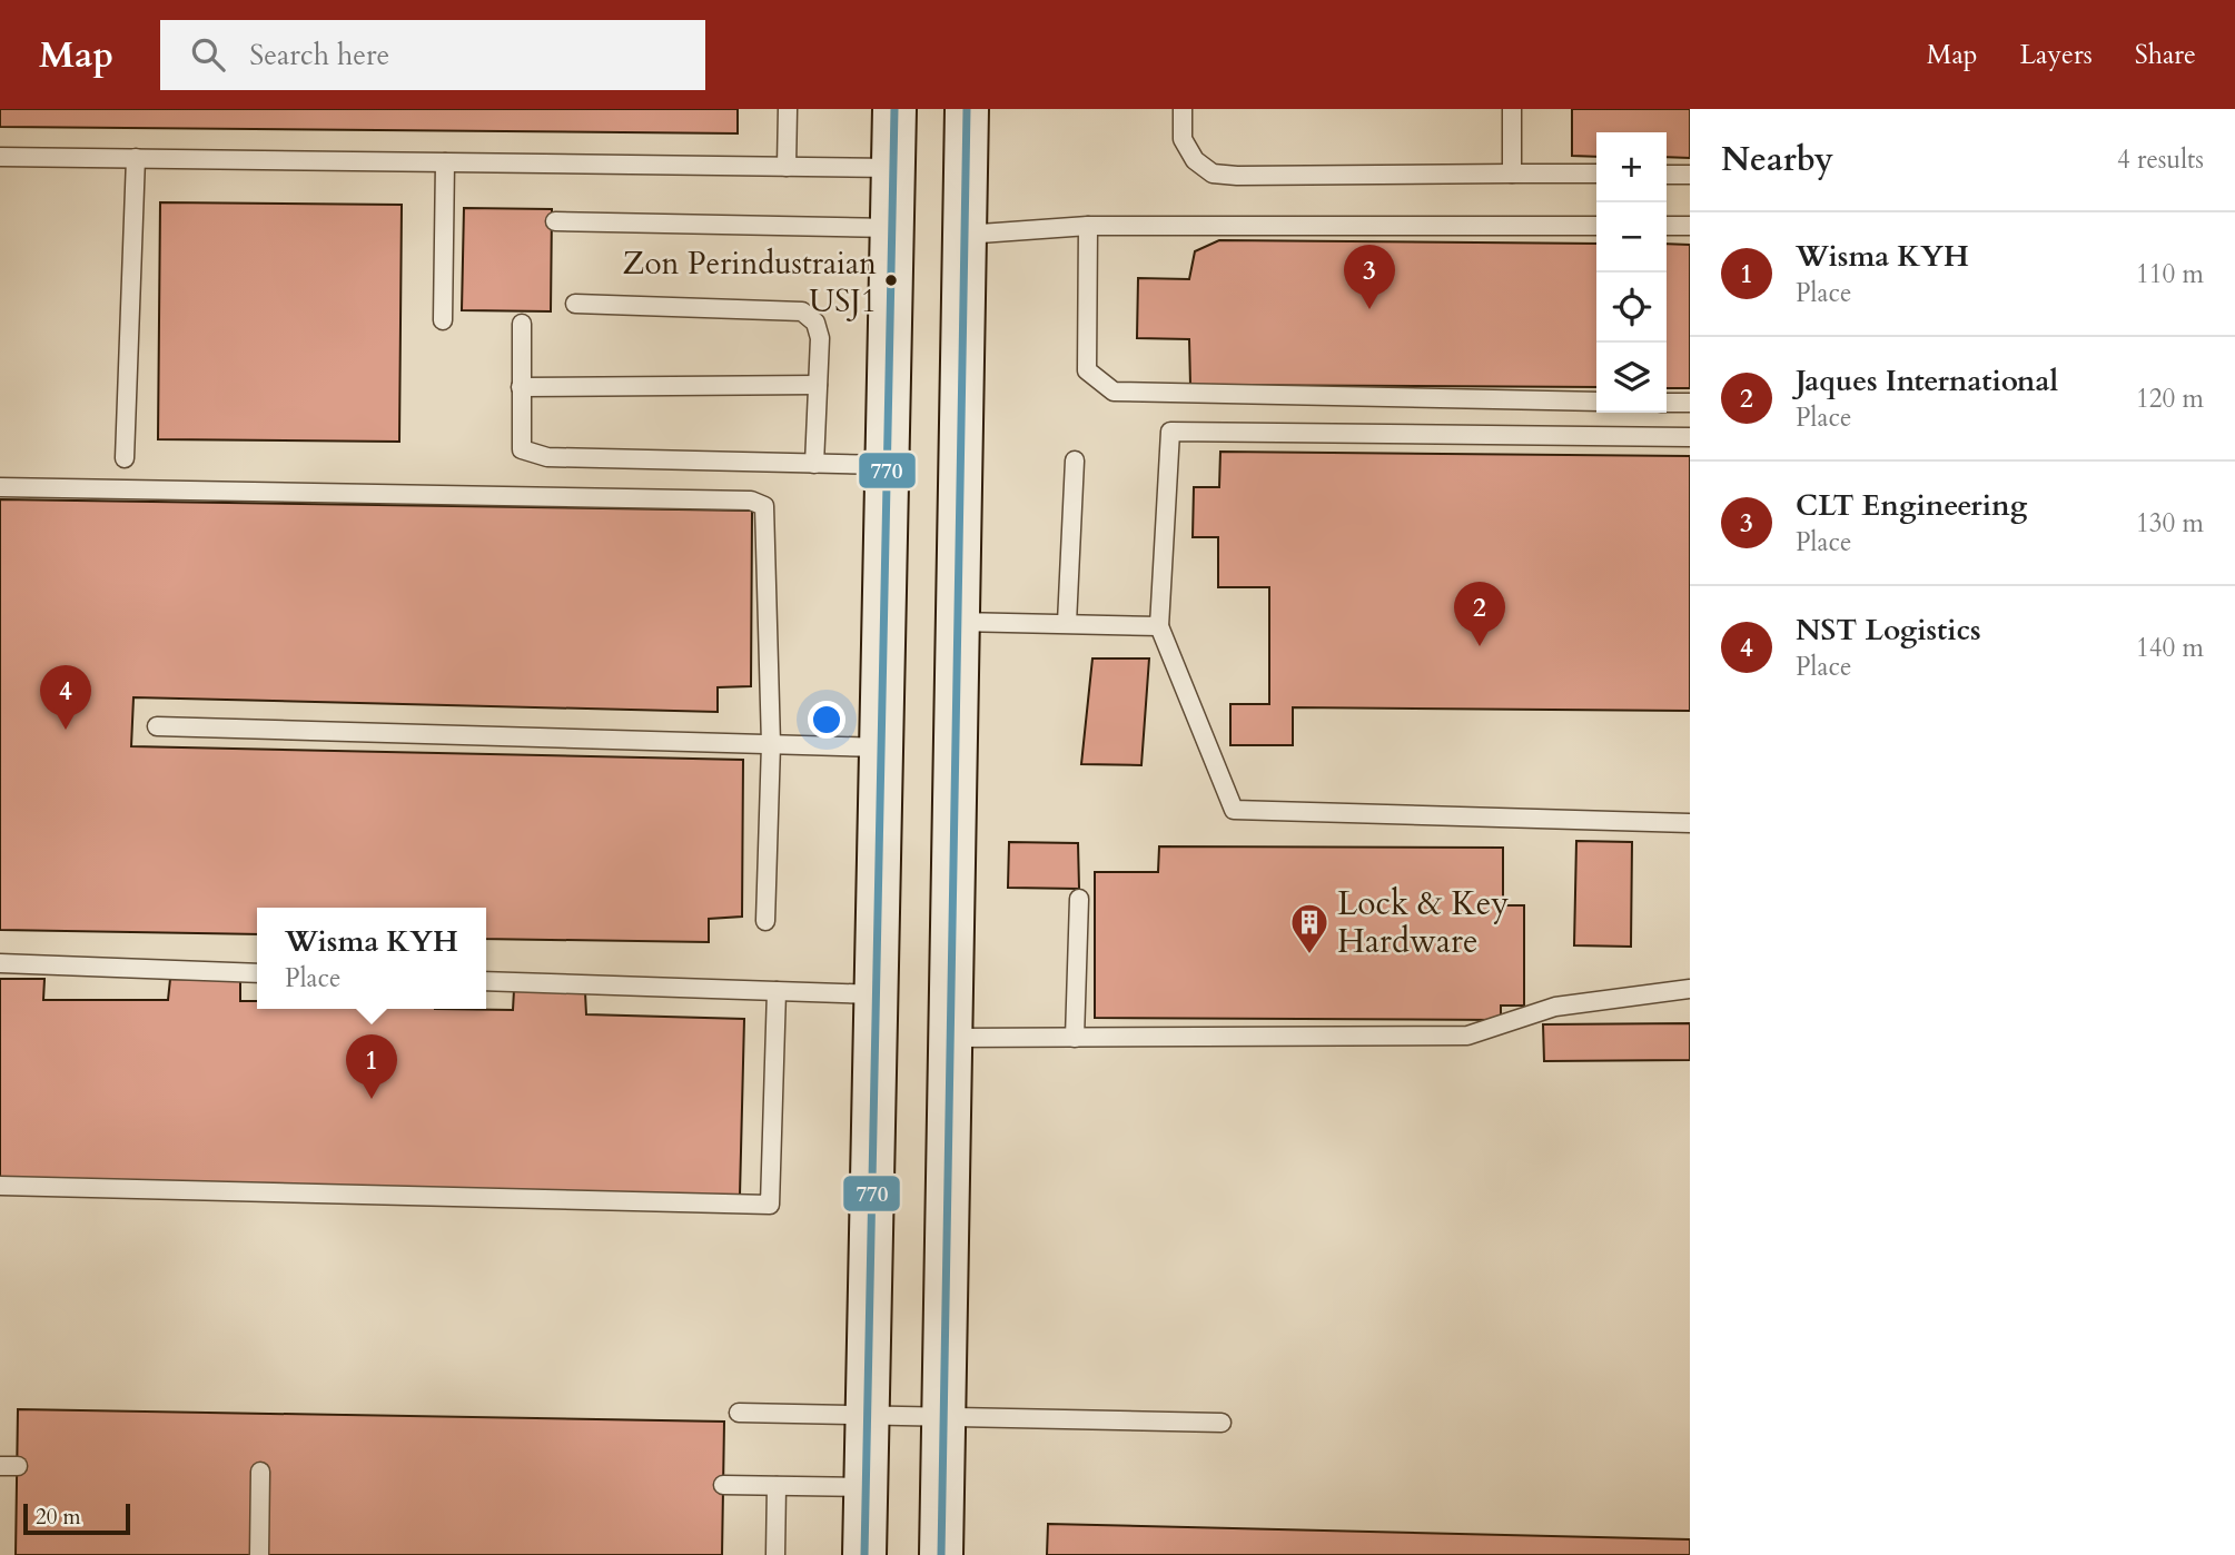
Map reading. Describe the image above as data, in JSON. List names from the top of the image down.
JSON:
{
  "places": {
    "other": ["Zon Perindustraian USJ1"],
    "building": ["Lock & Key Hardware"]
  },
  "lines": ["transit line 770"],
  "scale_bar": "20 m",
  "page": {
    "header": "Map",
    "search": "Search here",
    "nav": ["Map", "Layers", "Share"],
    "heading": ["Nearby", "4 results"],
    "map_buttons": ["+", "−"],
    "list": [
      {
        "mark": "1",
        "name": "Wisma KYH",
        "note": "Place",
        "value": "110 m"
      },
      {
        "mark": "2",
        "name": "Jaques International",
        "note": "Place",
        "value": "120 m"
      },
      {
        "mark": "3",
        "name": "CLT Engineering",
        "note": "Place",
        "value": "130 m"
      },
      {
        "mark": "4",
        "name": "NST Logistics",
        "note": "Place",
        "value": "140 m"
      }
    ],
    "pins": [
      "3",
      "2",
      "4",
      "1"
    ],
    "popup": ["Wisma KYH", "Place"],
    "scale": "20 m"
  }
}
